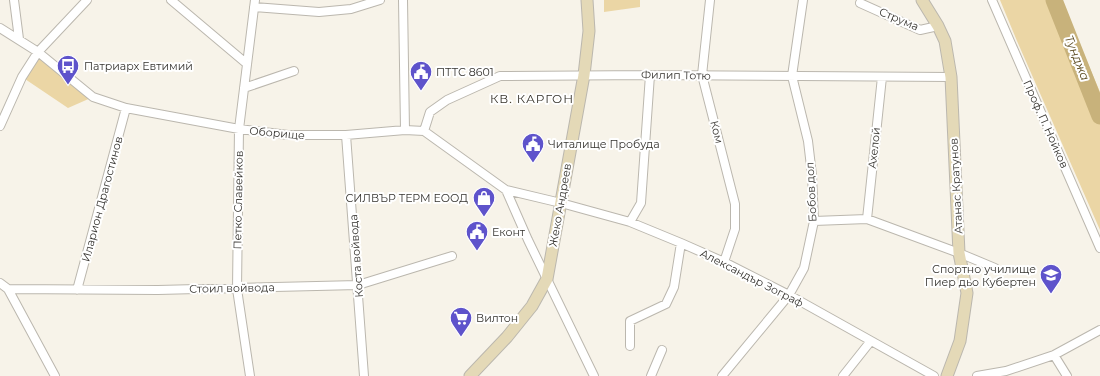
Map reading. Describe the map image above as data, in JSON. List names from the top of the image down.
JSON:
{
  "streets": {
    "street": [
      "Струма",
      "Филип Тотю",
      "Проф. П. Нойков",
      "Ком",
      "Оборище",
      "Ахелой",
      "Атанас Кратунов",
      "Бобов дол",
      "Иларион Драгостинов",
      "Петко Славейков",
      "Жеко Андреев",
      "Коста войвода",
      "Александър Зограф",
      "Стоил войвода"
    ]
  },
  "crossings": [
    ["Струма", "Атанас Кратунов"],
    ["Филип Тотю", "Ком"],
    ["Филип Тотю", "Оборище"],
    ["Филип Тотю", "Ахелой"],
    ["Филип Тотю", "Атанас Кратунов"],
    ["Филип Тотю", "Бобов дол"],
    ["Филип Тотю", "Жеко Андреев"],
    ["Ком", "Александър Зограф"],
    ["Оборище", "Иларион Драгостинов"],
    ["Оборище", "Петко Славейков"],
    ["Оборище", "Жеко Андреев"],
    ["Оборище", "Коста войвода"],
    ["Оборище", "Александър Зограф"],
    ["Бобов дол", "Александър Зограф"],
    ["Иларион Драгостинов", "Стоил войвода"],
    ["Петко Славейков", "Стоил войвода"],
    ["Жеко Андреев", "Александър Зограф"],
    ["Коста войвода", "Стоил войвода"]
  ],
  "districts": ["КВ. КАРГОН"],
  "water": ["Тунджа"],
  "places": {
    "bus stop": ["Патриарх Евтимий"],
    "public building": ["ПТТС 8601", "Читалище Пробуда", "Еконт"],
    "shop": ["СИЛВЪР ТЕРМ ЕООД"],
    "school or university": ["Спортно училище Пиер дьо Кубертен"],
    "supermarket": ["Вилтон"]
  }
}
